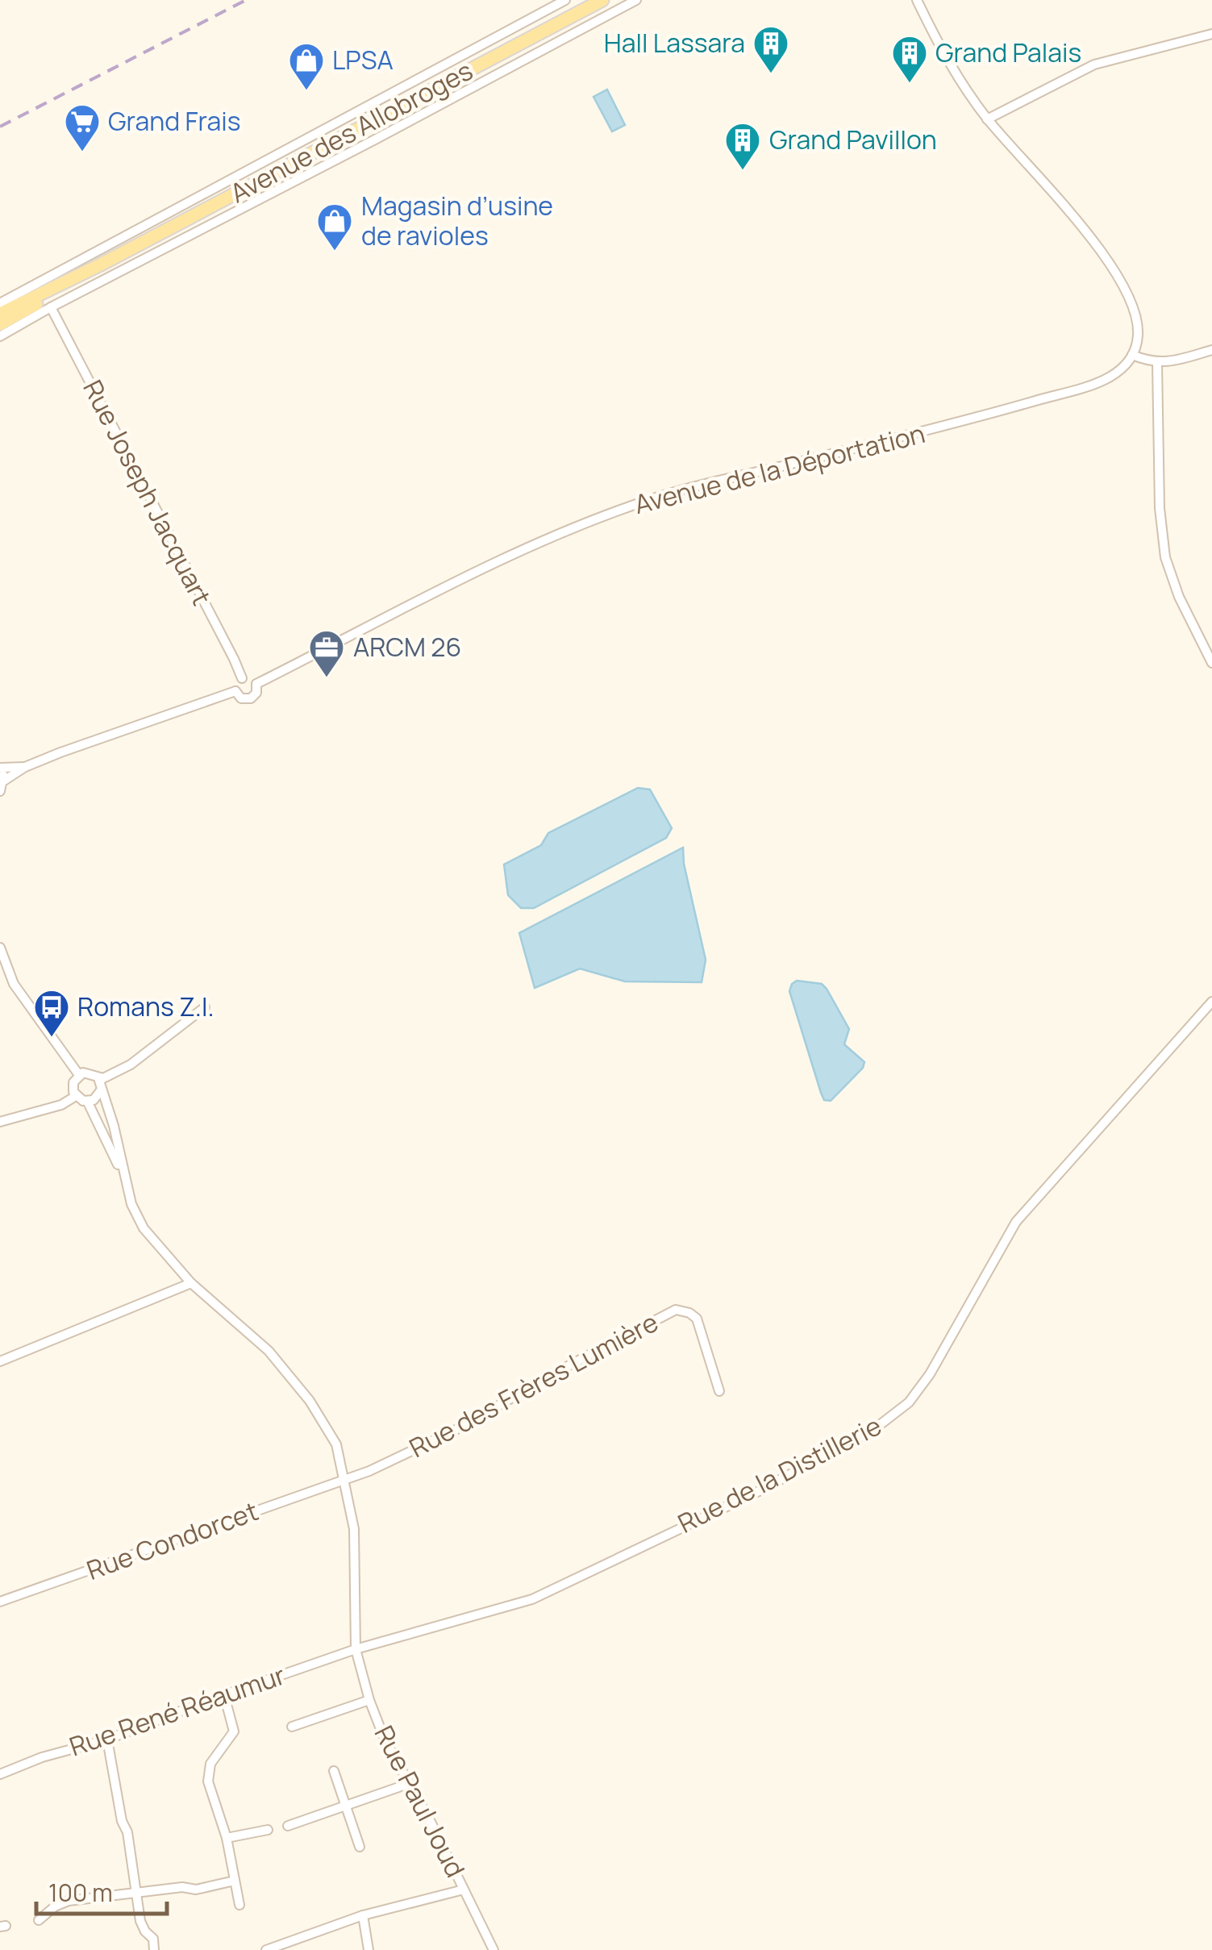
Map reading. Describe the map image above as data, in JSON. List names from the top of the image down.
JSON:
{
  "streets": {
    "main road": ["Avenue des Allobroges"],
    "street": [
      "Avenue de la Déportation",
      "Rue Joseph Jacquart",
      "Rue des Frères Lumière",
      "Rue de la Distillerie",
      "Rue Condorcet",
      "Rue René Réaumur",
      "Rue Paul Joud"
    ]
  },
  "crossings": [
    ["Avenue de la Déportation", "Rue Joseph Jacquart"],
    ["Rue des Frères Lumière", "Rue Condorcet"],
    ["Rue des Frères Lumière", "Rue Paul Joud"],
    ["Rue de la Distillerie", "Rue René Réaumur"],
    ["Rue de la Distillerie", "Rue Paul Joud"],
    ["Rue Condorcet", "Rue Paul Joud"],
    ["Rue René Réaumur", "Rue Paul Joud"]
  ],
  "places": {
    "building": ["Hall Lassara", "Grand Palais", "Grand Pavillon"],
    "shop": ["LPSA", "Magasin d’usine de ravioles"],
    "supermarket": ["Grand Frais"],
    "office": ["ARCM 26"],
    "bus stop": ["Romans Z.I."]
  },
  "scale_bar": "100 m"
}
